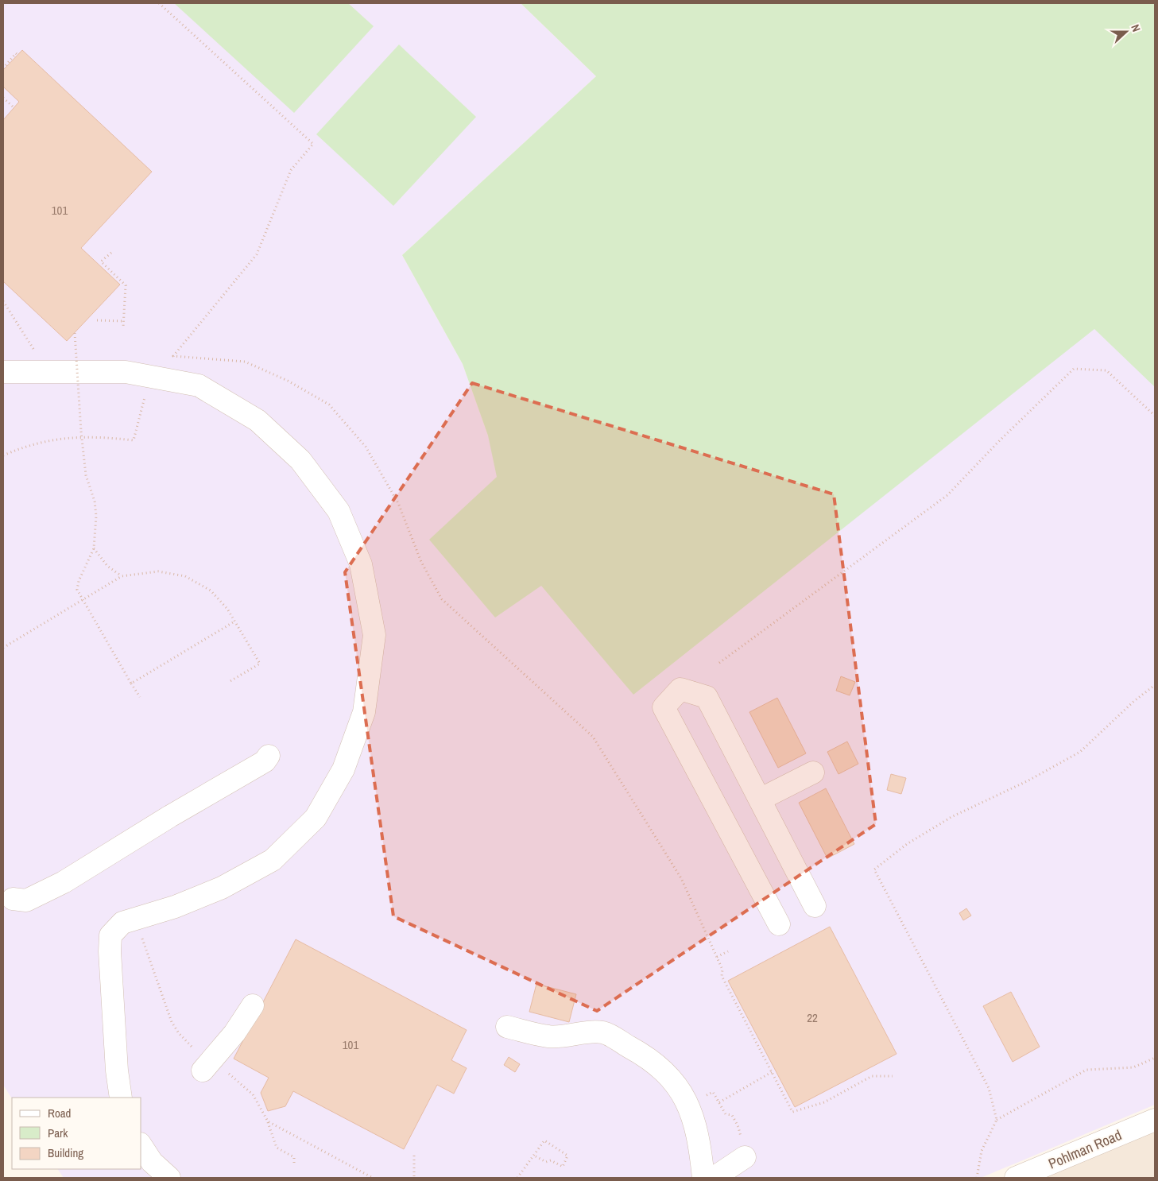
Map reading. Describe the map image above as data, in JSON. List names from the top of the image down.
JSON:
{
  "streets": {
    "street": ["Pohlman Road"]
  },
  "house_numbers": ["101", "22", "101"],
  "legend": ["Road", "Park", "Building"],
  "north": "right"
}
